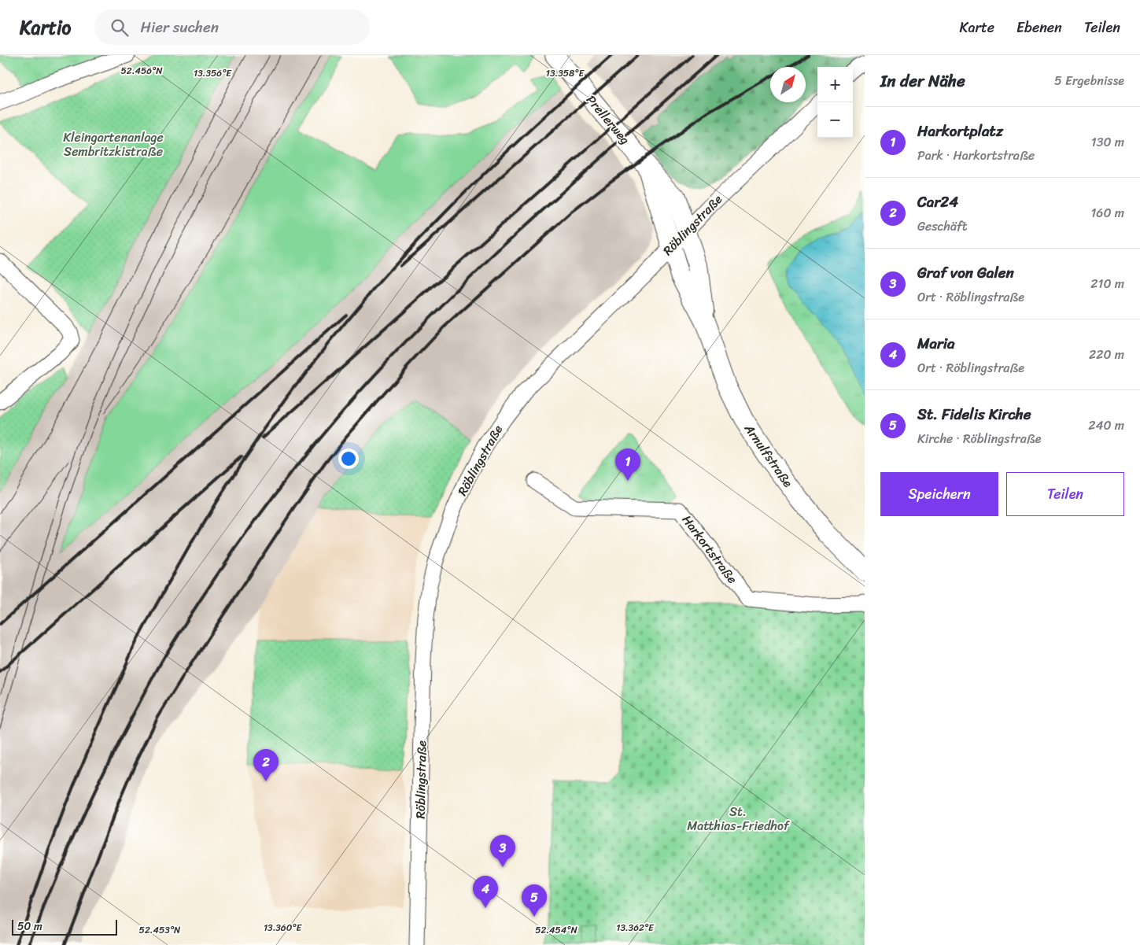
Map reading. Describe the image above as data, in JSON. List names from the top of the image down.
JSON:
{
  "streets": {
    "main road": ["Prellerweg", "Arnulfstraße"],
    "street": ["Röblingstraße", "Harkortstraße"]
  },
  "crossings": [
    ["Prellerweg", "Röblingstraße"],
    ["Prellerweg", "Arnulfstraße"],
    ["Röblingstraße", "Arnulfstraße"]
  ],
  "parks": ["Kleingartenanlage Sembritzkistraße", "St. Matthias-Friedhof"],
  "scale_bar": "50 m",
  "north": "top right",
  "page": {
    "header": "Kartio",
    "search": "Hier suchen",
    "nav": ["Karte", "Ebenen", "Teilen"],
    "heading": ["In der Nähe", "5 Ergebnisse"],
    "map_buttons": ["+", "−"],
    "list": [
      {
        "mark": "1",
        "name": "Harkortplatz",
        "note": "Park · Harkortstraße",
        "value": "130 m"
      },
      {
        "mark": "2",
        "name": "Car24",
        "note": "Geschäft",
        "value": "160 m"
      },
      {
        "mark": "3",
        "name": "Graf von Galen",
        "note": "Ort · Röblingstraße",
        "value": "210 m"
      },
      {
        "mark": "4",
        "name": "Maria",
        "note": "Ort · Röblingstraße",
        "value": "220 m"
      },
      {
        "mark": "5",
        "name": "St. Fidelis Kirche",
        "note": "Kirche · Röblingstraße",
        "value": "240 m"
      }
    ],
    "pins": [
      "1",
      "2",
      "3",
      "4",
      "5"
    ],
    "buttons": ["Speichern", "Teilen"],
    "scale": "50 m"
  },
  "coordinates": [
    "52.456°N",
    "13.356°E",
    "13.358°E",
    "13.360°E",
    "13.362°E",
    "52.453°N",
    "52.454°N"
  ]
}
